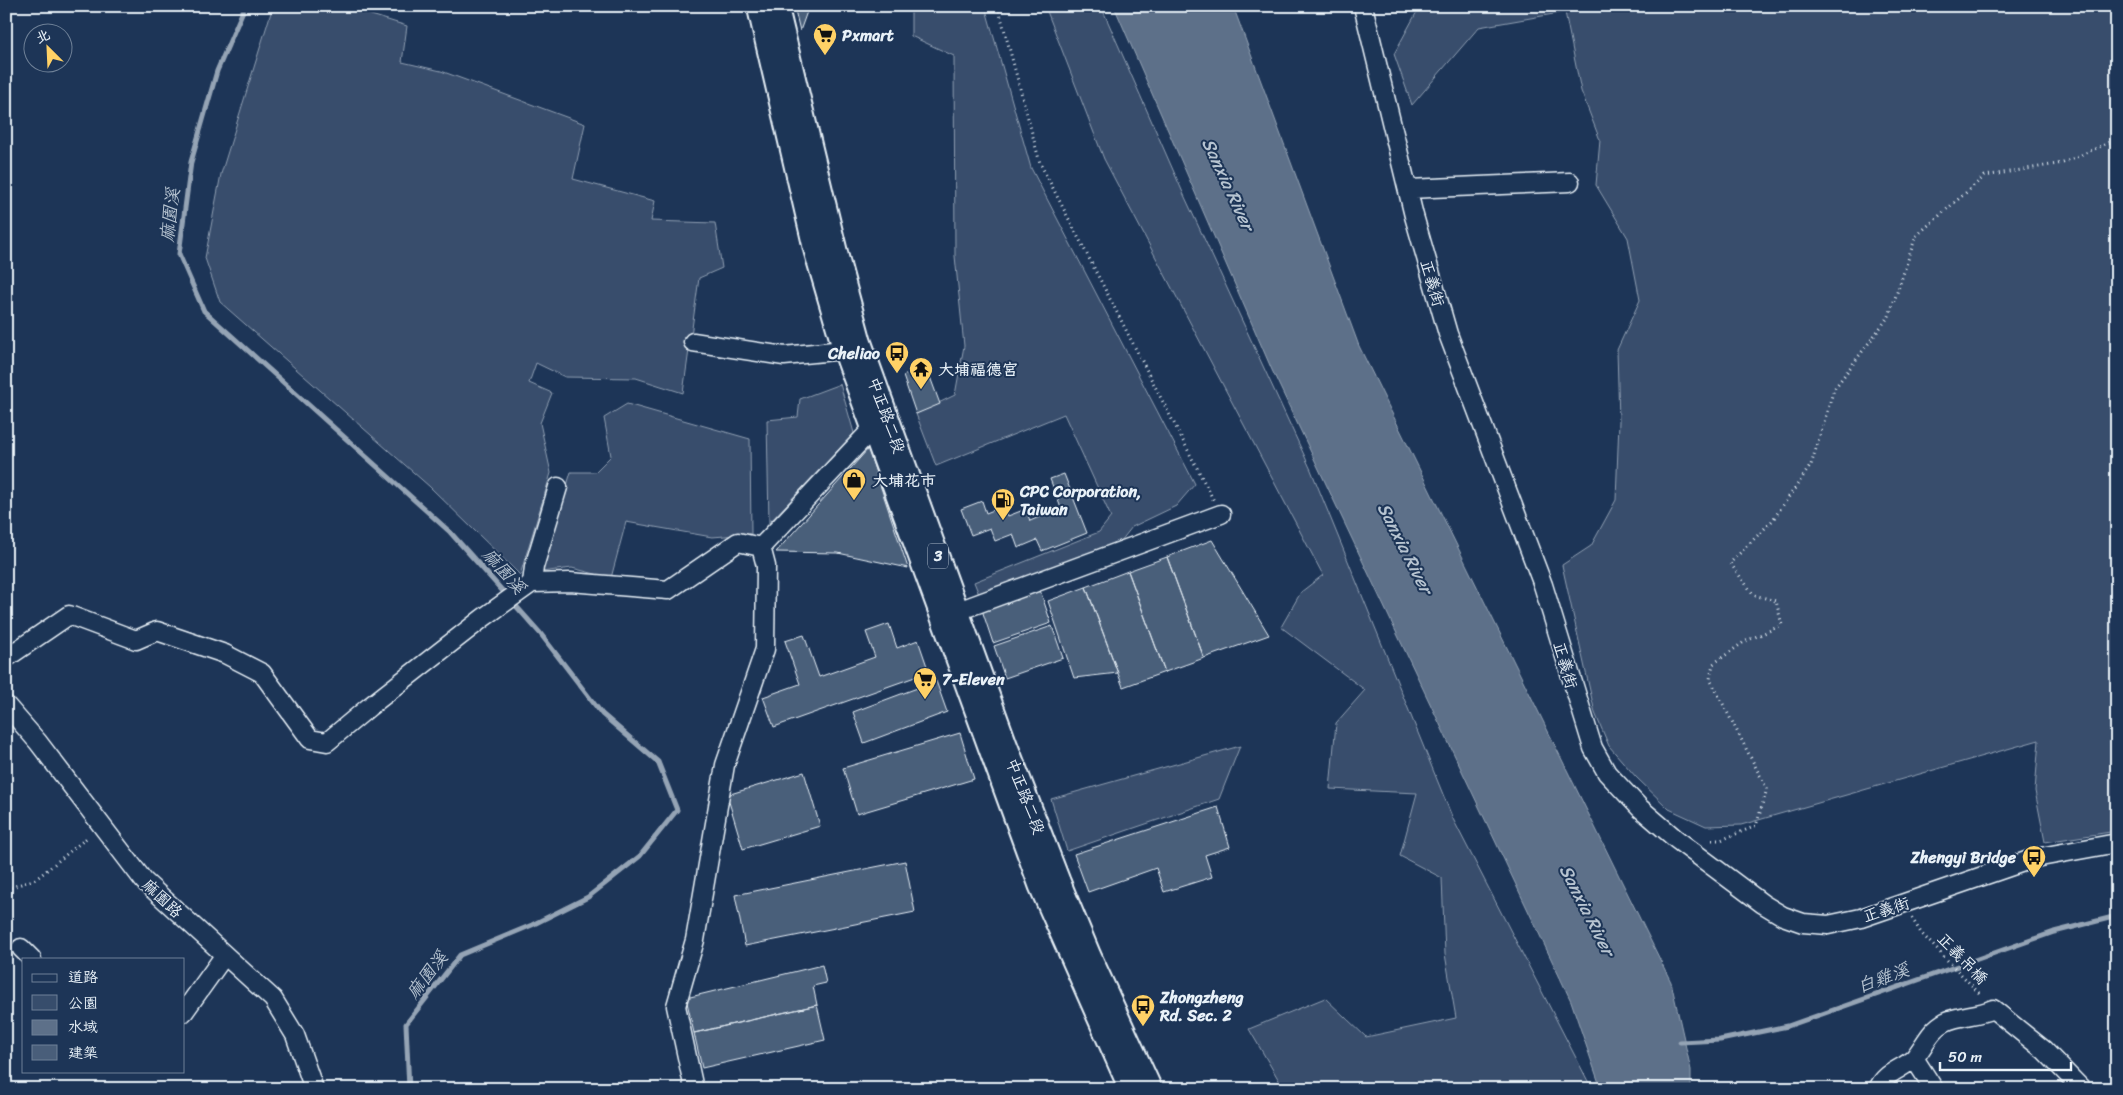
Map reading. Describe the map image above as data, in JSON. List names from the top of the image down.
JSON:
{
  "streets": {
    "main road": ["中正路二段", "3"],
    "street": ["正義街", "麻園路"],
    "path": ["正義吊橋"]
  },
  "water": ["Sanxia River", "麻園溪", "白雞溪"],
  "places": {
    "supermarket": ["Pxmart", "7-Eleven"],
    "bus stop": ["Cheliao", "Zhengyi Bridge", "Zhongzheng Rd. Sec. 2"],
    "temple": ["大埔福德宮"],
    "shop": ["大埔花市"],
    "fuel station": ["CPC Corporation, Taiwan"]
  },
  "legend": [
    "道路",
    "公園",
    "水域",
    "建築"
  ],
  "scale_bar": "50 m",
  "north": "top left"
}
